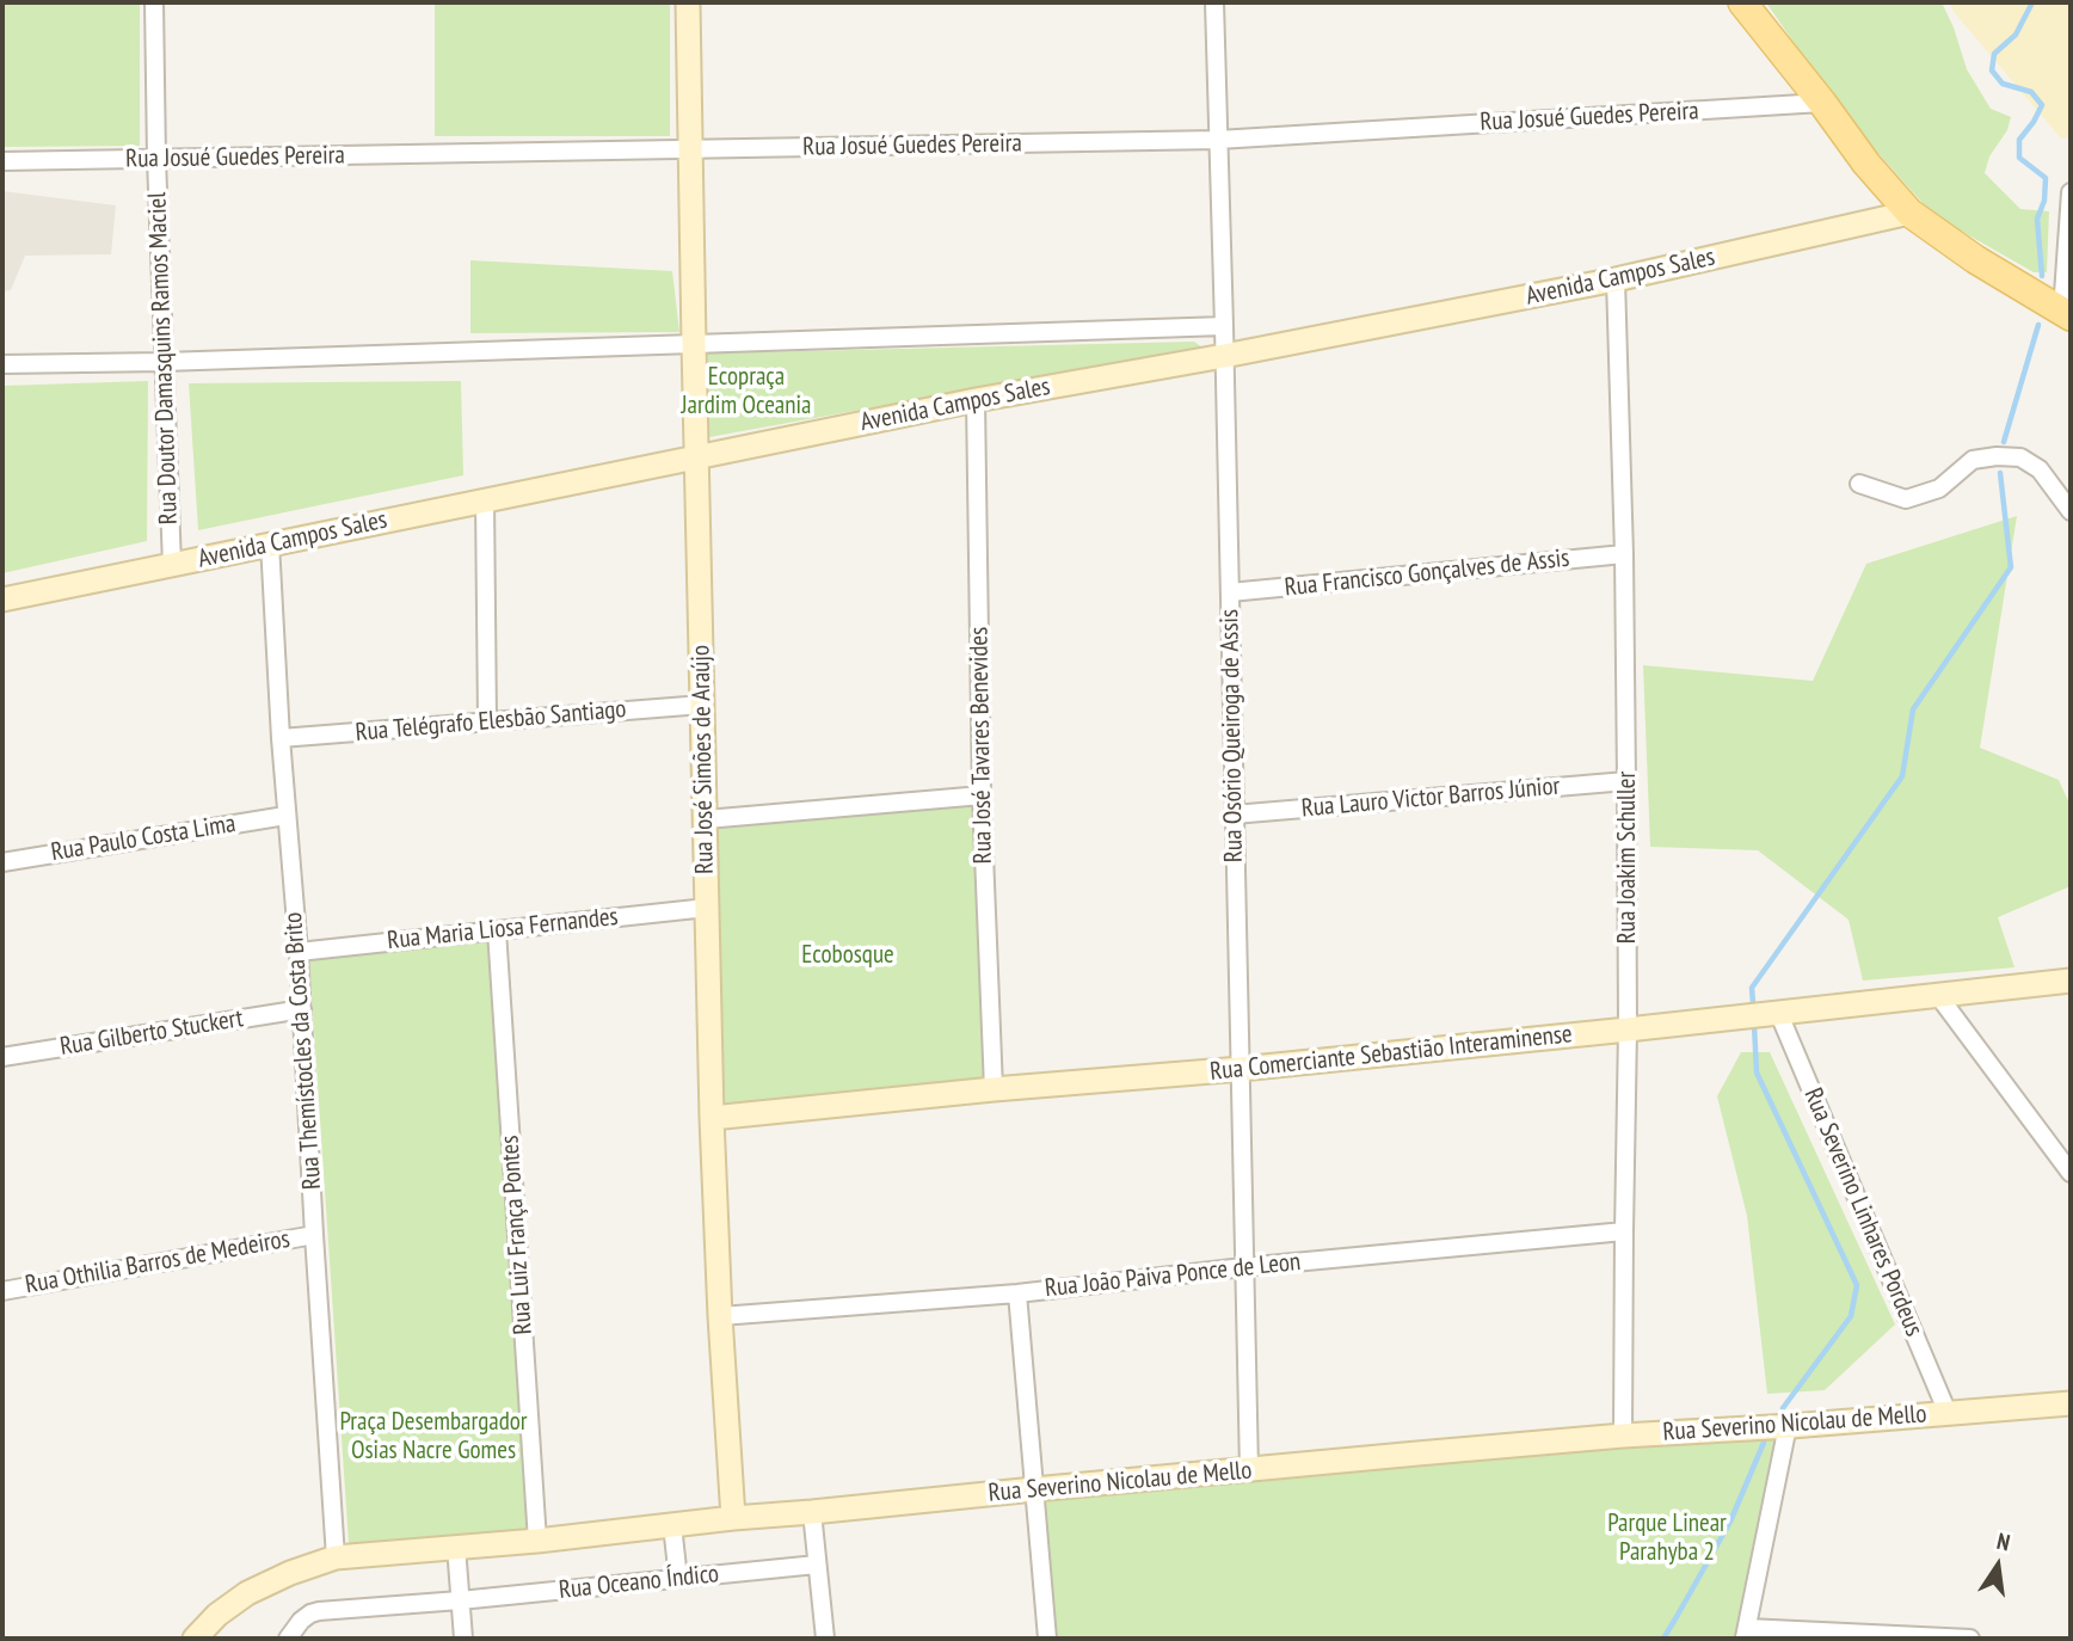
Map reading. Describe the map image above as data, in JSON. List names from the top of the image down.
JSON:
{
  "streets": {
    "street": [
      "Rua Josué Guedes Pereira",
      "Avenida Campos Sales",
      "Rua Doutor Damasquins Ramos Maciel",
      "Rua Francisco Gonçalves de Assis",
      "Rua Telégrafo Elesbão Santiago",
      "Rua Osório Queiroga de Assis",
      "Rua José Tavares Benevides",
      "Rua José Simões de Araújo",
      "Rua Lauro Victor Barros Júnior",
      "Rua Paulo Costa Lima",
      "Rua Joakim Schuller",
      "Rua Maria Liosa Fernandes",
      "Rua Gilberto Stuckert",
      "Rua Themístocles da Costa Brito",
      "Rua Comerciante Sebastião Interaminense",
      "Rua Severino Linhares Pordeus",
      "Rua Luiz França Pontes",
      "Rua Othilia Barros de Medeiros",
      "Rua João Paiva Ponce de Leon",
      "Rua Severino Nicolau de Mello",
      "Rua Oceano Índico"
    ]
  },
  "crossings": [
    ["Rua Josué Guedes Pereira", "Rua Doutor Damasquins Ramos Maciel"],
    ["Rua Josué Guedes Pereira", "Rua Osório Queiroga de Assis"],
    ["Rua Josué Guedes Pereira", "Rua José Simões de Araújo"],
    ["Avenida Campos Sales", "Rua Doutor Damasquins Ramos Maciel"],
    ["Avenida Campos Sales", "Rua Osório Queiroga de Assis"],
    ["Avenida Campos Sales", "Rua José Tavares Benevides"],
    ["Avenida Campos Sales", "Rua José Simões de Araújo"],
    ["Avenida Campos Sales", "Rua Joakim Schuller"],
    ["Avenida Campos Sales", "Rua Themístocles da Costa Brito"],
    ["Rua Francisco Gonçalves de Assis", "Rua Osório Queiroga de Assis"],
    ["Rua Francisco Gonçalves de Assis", "Rua Joakim Schuller"],
    ["Rua Telégrafo Elesbão Santiago", "Rua José Simões de Araújo"],
    ["Rua Telégrafo Elesbão Santiago", "Rua Themístocles da Costa Brito"],
    ["Rua Osório Queiroga de Assis", "Rua Lauro Victor Barros Júnior"],
    ["Rua Osório Queiroga de Assis", "Rua Comerciante Sebastião Interaminense"],
    ["Rua Osório Queiroga de Assis", "Rua João Paiva Ponce de Leon"],
    ["Rua Osório Queiroga de Assis", "Rua Severino Nicolau de Mello"],
    ["Rua José Tavares Benevides", "Rua Comerciante Sebastião Interaminense"],
    ["Rua José Simões de Araújo", "Rua Maria Liosa Fernandes"],
    ["Rua José Simões de Araújo", "Rua Comerciante Sebastião Interaminense"],
    ["Rua José Simões de Araújo", "Rua João Paiva Ponce de Leon"],
    ["Rua José Simões de Araújo", "Rua Severino Nicolau de Mello"],
    ["Rua Lauro Victor Barros Júnior", "Rua Joakim Schuller"],
    ["Rua Paulo Costa Lima", "Rua Themístocles da Costa Brito"],
    ["Rua Joakim Schuller", "Rua Comerciante Sebastião Interaminense"],
    ["Rua Joakim Schuller", "Rua João Paiva Ponce de Leon"],
    ["Rua Joakim Schuller", "Rua Severino Nicolau de Mello"],
    ["Rua Maria Liosa Fernandes", "Rua Themístocles da Costa Brito"],
    ["Rua Maria Liosa Fernandes", "Rua Luiz França Pontes"],
    ["Rua Gilberto Stuckert", "Rua Themístocles da Costa Brito"],
    ["Rua Themístocles da Costa Brito", "Rua Othilia Barros de Medeiros"],
    ["Rua Themístocles da Costa Brito", "Rua Severino Nicolau de Mello"],
    ["Rua Comerciante Sebastião Interaminense", "Rua Severino Linhares Pordeus"],
    ["Rua Severino Linhares Pordeus", "Rua Severino Nicolau de Mello"],
    ["Rua Luiz França Pontes", "Rua Severino Nicolau de Mello"]
  ],
  "parks": [
    "Ecopraça Jardim Oceania",
    "Ecobosque",
    "Praça Desembargador Osias Nacre Gomes",
    "Parque Linear Parahyba 2"
  ],
  "north": "top"
}
